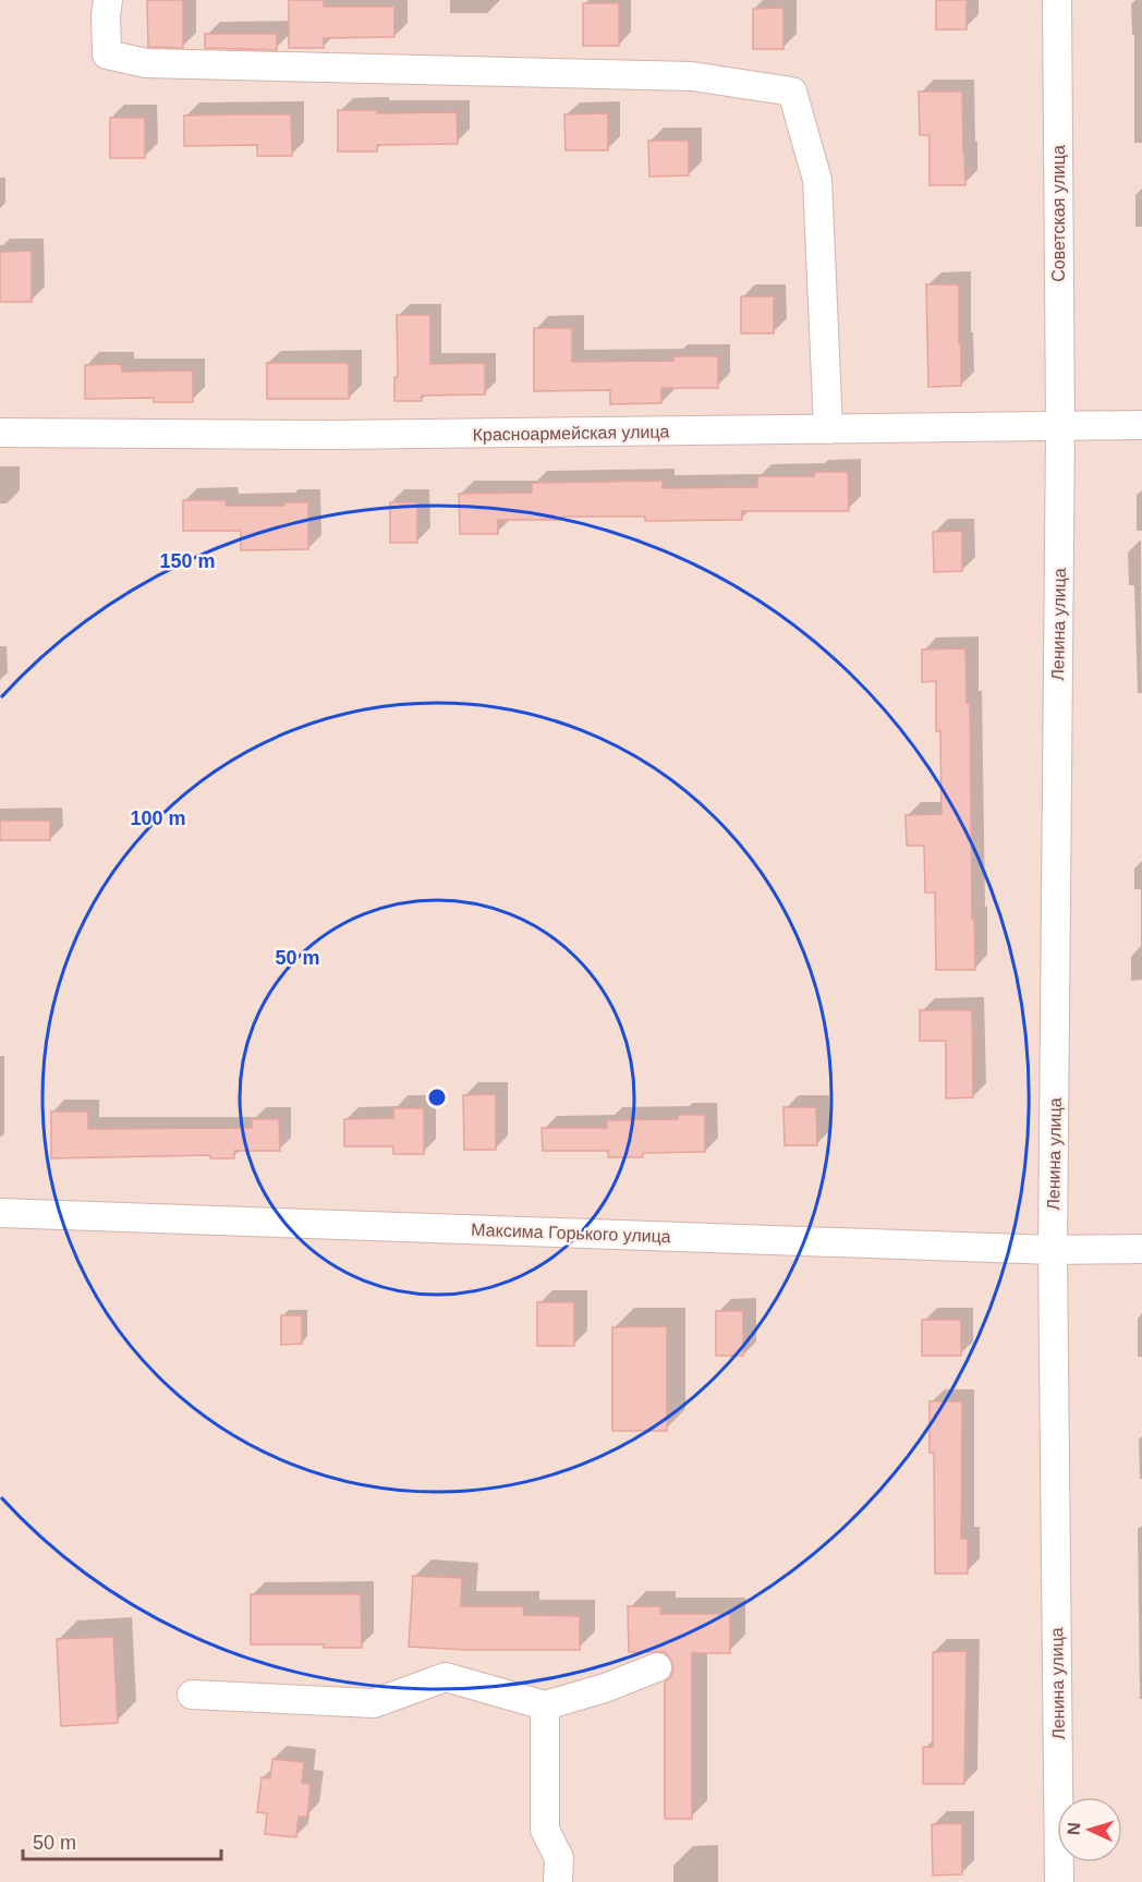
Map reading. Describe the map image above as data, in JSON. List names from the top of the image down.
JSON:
{
  "streets": {
    "street": [
      "Советская улица",
      "Красноармейская улица",
      "Ленина улица",
      "Максима Горького улица"
    ]
  },
  "crossings": [
    ["Советская улица", "Красноармейская улица"],
    ["Советская улица", "Ленина улица"],
    ["Красноармейская улица", "Ленина улица"],
    ["Ленина улица", "Максима Горького улица"]
  ],
  "scale_bar": "50 m",
  "north": "left",
  "rings": ["150 m", "100 m", "50 m"]
}
